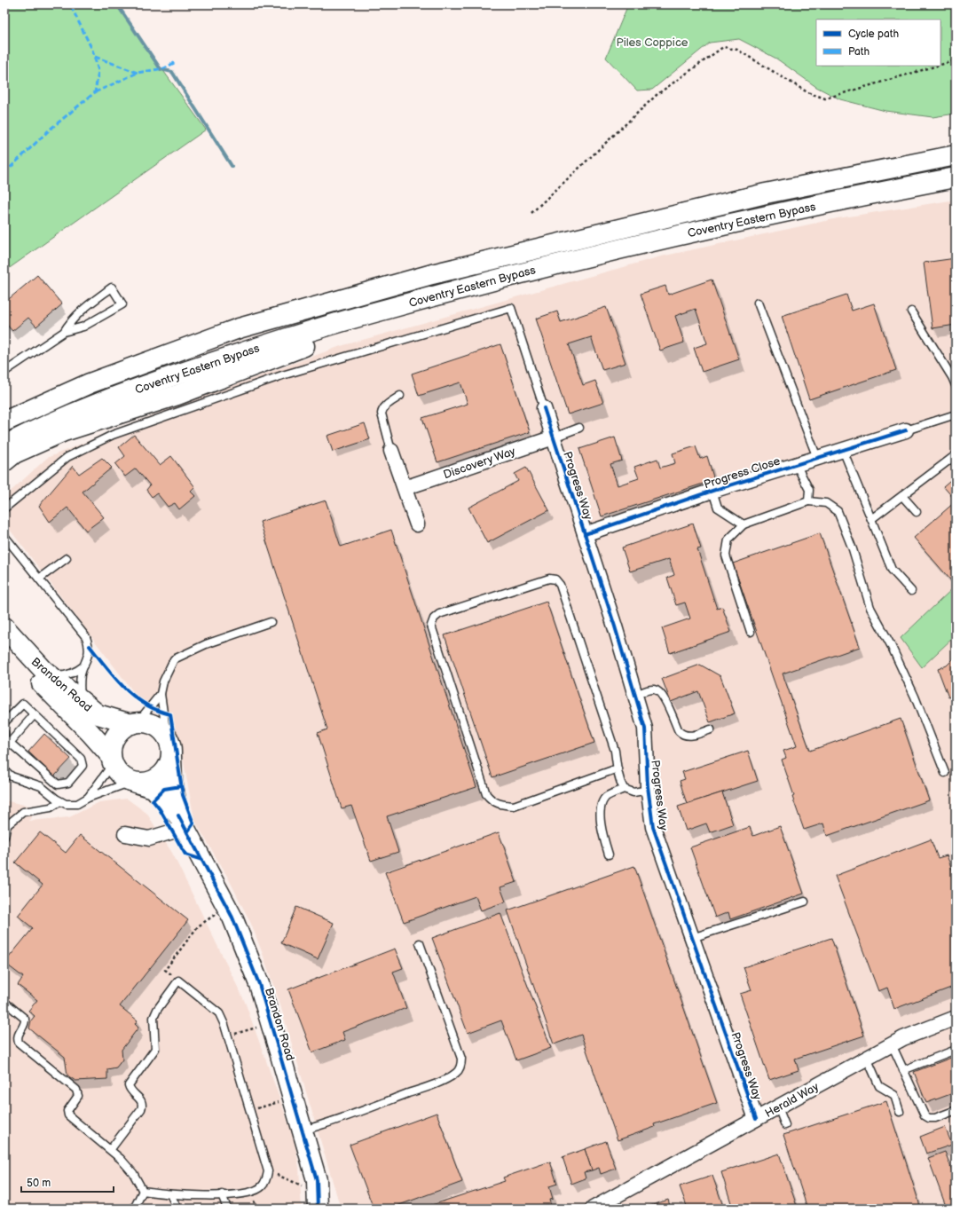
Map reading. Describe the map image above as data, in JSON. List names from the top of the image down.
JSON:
{
  "streets": {
    "main road": ["Coventry Eastern Bypass", "Brandon Road"],
    "street": [
      "Discovery Way",
      "Progress Close",
      "Progress Way",
      "Herald Way"
    ]
  },
  "crossings": [
    ["Discovery Way", "Progress Way"],
    ["Progress Close", "Progress Way"],
    ["Progress Way", "Herald Way"]
  ],
  "parks": ["Piles Coppice"],
  "legend": ["Cycle path", "Path"],
  "scale_bar": "50 m"
}
